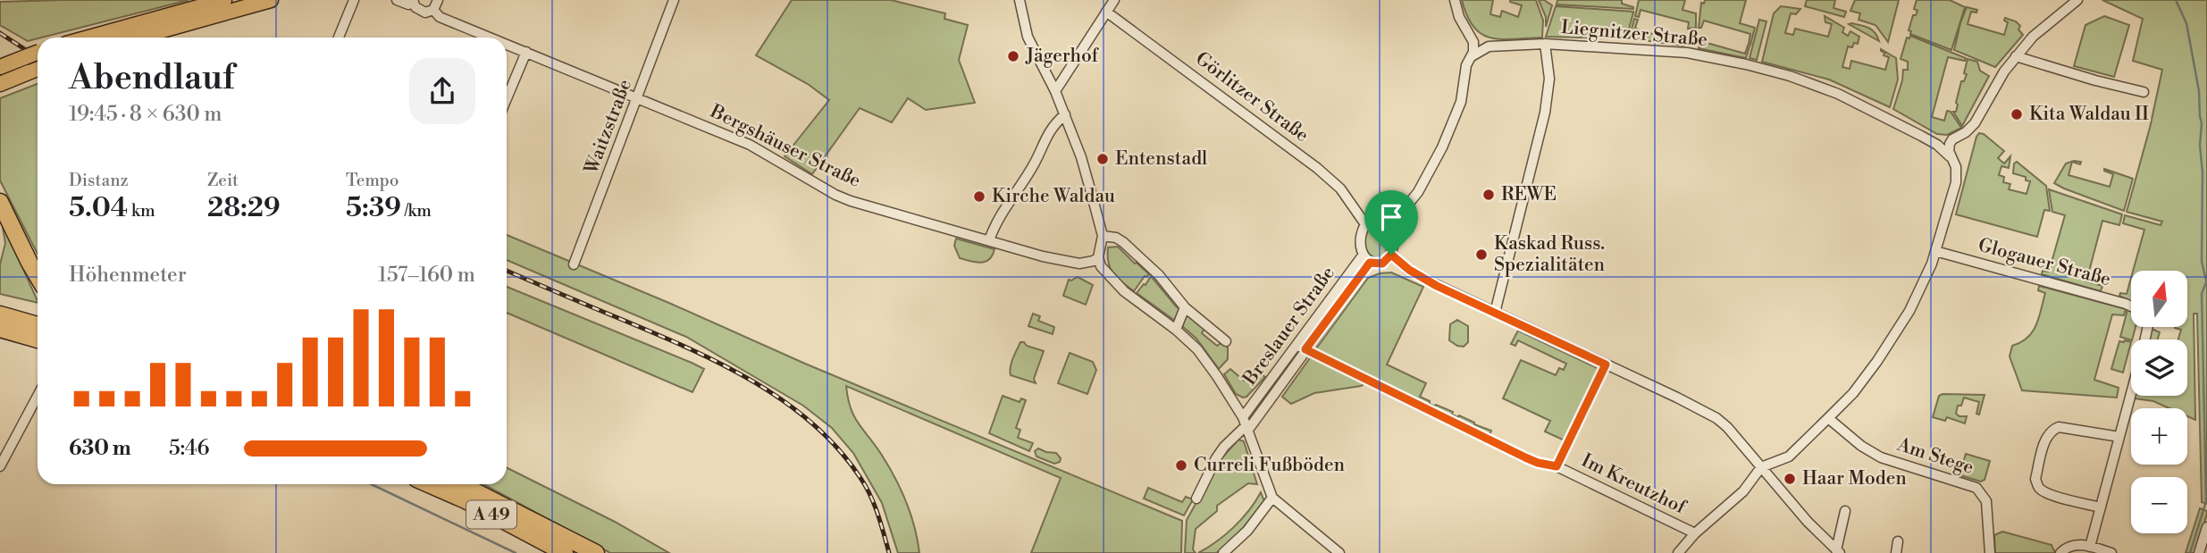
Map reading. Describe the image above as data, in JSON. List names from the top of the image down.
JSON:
{
  "streets": {
    "highway": ["A 49"],
    "street": [
      "Liegnitzer Straße",
      "Görlitzer Straße",
      "Waitzstraße",
      "Bergshäuser Straße",
      "Glogauer Straße",
      "Breslauer Straße",
      "Am Stege",
      "Im Kreutzhof"
    ]
  },
  "crossings": [
    ["Görlitzer Straße", "Breslauer Straße"],
    ["Waitzstraße", "Bergshäuser Straße"],
    ["Breslauer Straße", "Im Kreutzhof"]
  ],
  "places": [
    "Jägerhof",
    "Kita Waldau II",
    "Entenstadl",
    "REWE",
    "Kirche Waldau",
    "Kaskad Russ. Spezialitäten",
    "Curreli Fußböden",
    "Haar Moden"
  ],
  "north": "top",
  "page": {
    "heading": ["Abendlauf", "19:45 · 8 × 630 m"],
    "stats": [
      ["Distanz", "5.04 km"],
      ["Zeit", "28:29"],
      ["Tempo", "5:39 /km"]
    ],
    "chart": ["Höhenmeter", "157–160 m"],
    "map_buttons": ["+", "−"],
    "list": [
      {
        "name": "630 m",
        "note": "5:46"
      }
    ]
  }
}
